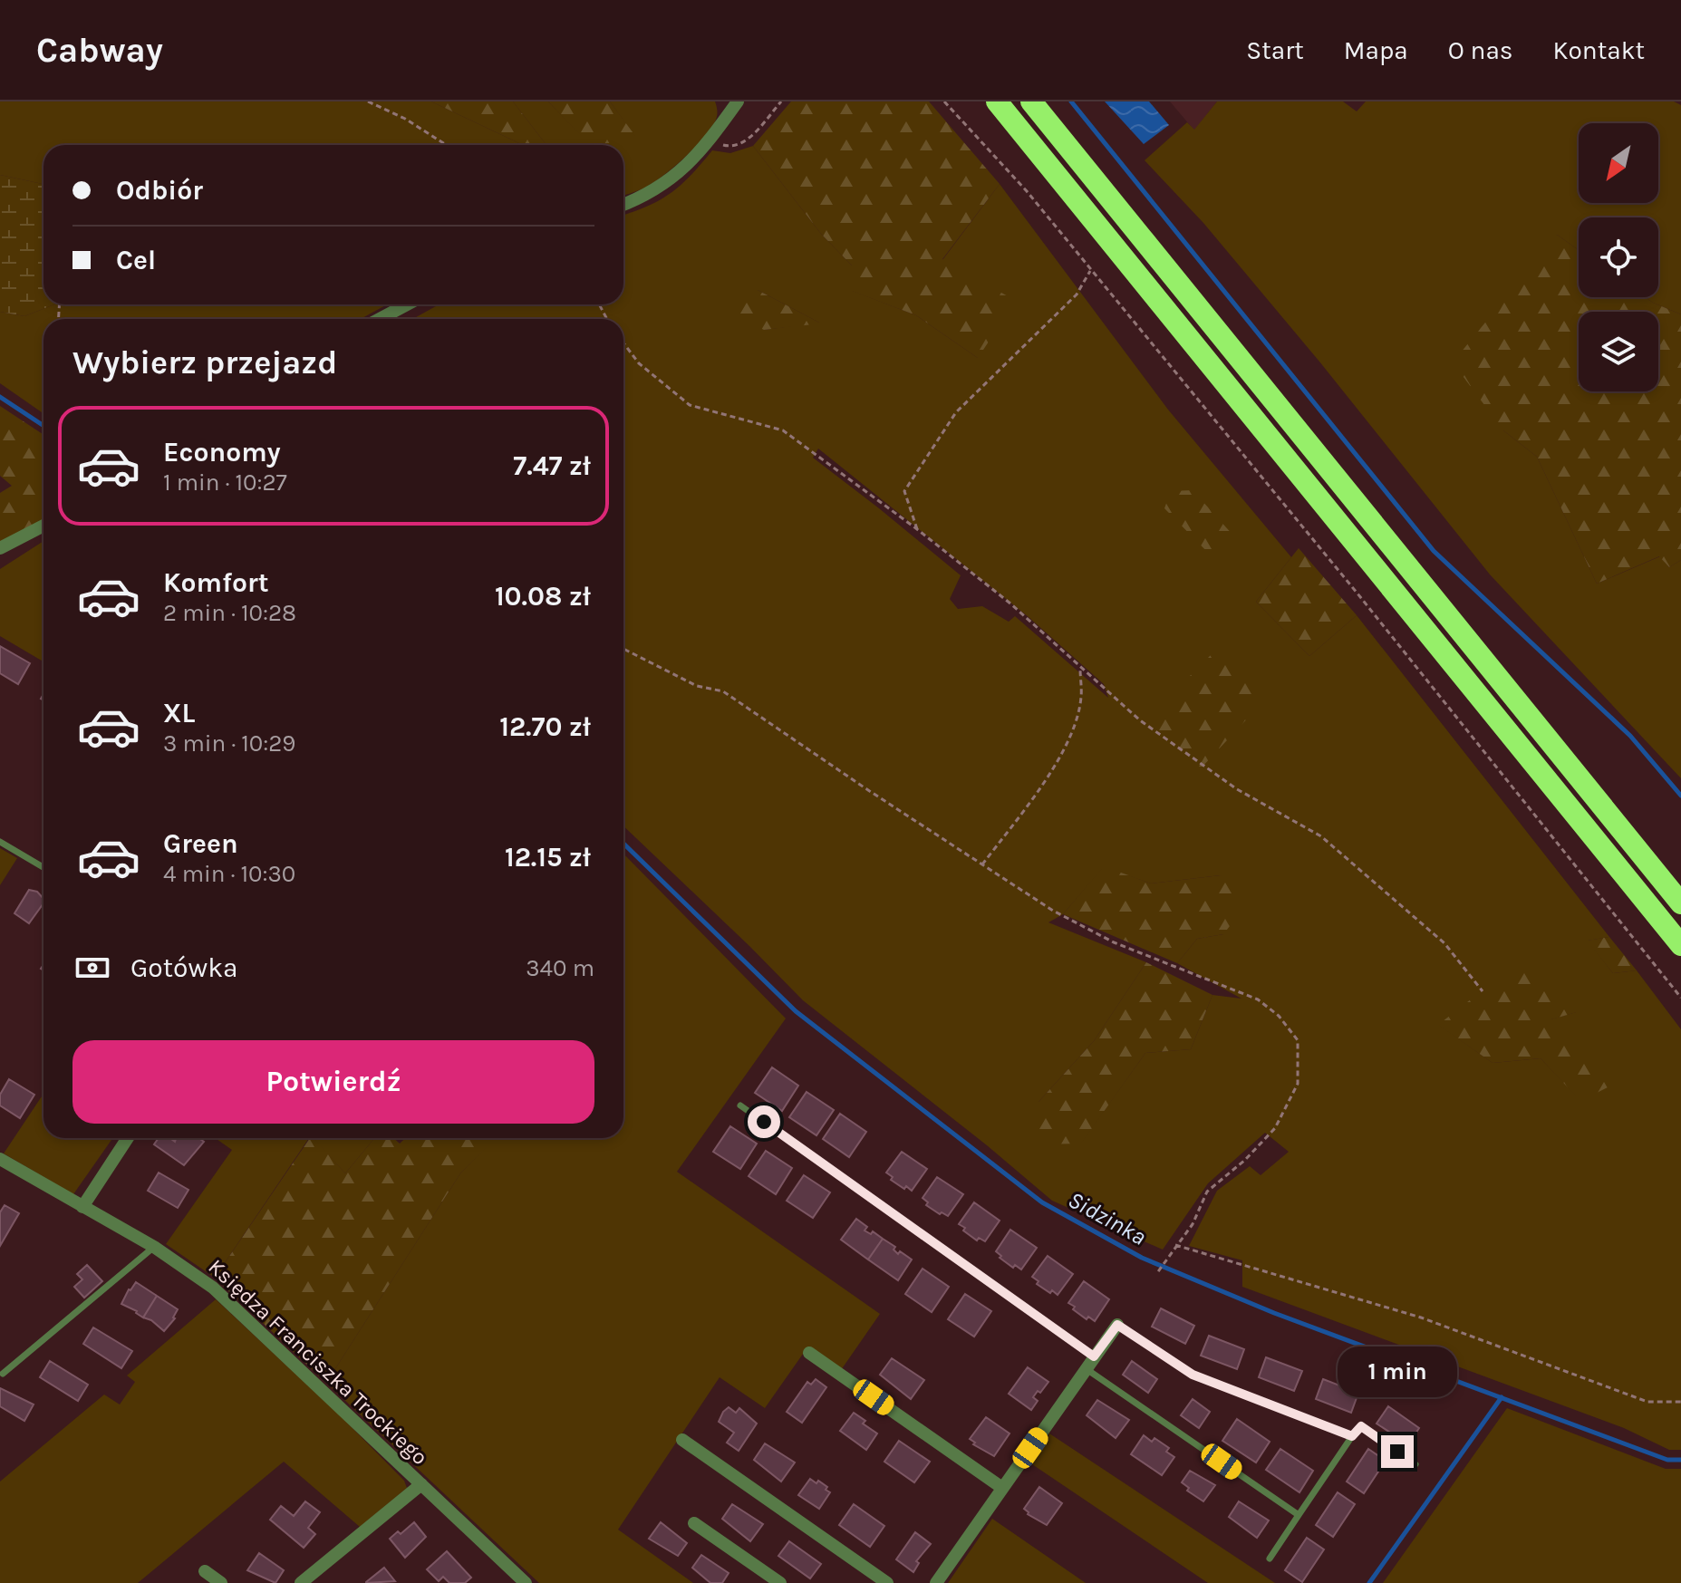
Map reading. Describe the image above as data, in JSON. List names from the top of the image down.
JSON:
{
  "streets": {
    "street": ["Księdza Franciszka Trockiego"]
  },
  "water": ["Sidzinka"],
  "north": "bottom left",
  "page": {
    "header": "Cabway",
    "nav": [
      "Start",
      "Mapa",
      "O nas",
      "Kontakt"
    ],
    "banner": ["Odbiór", "Cel"],
    "heading": "Wybierz przejazd",
    "list": [
      {
        "name": "Economy",
        "note": "1 min · 10:27",
        "value": "7.47 zł"
      },
      {
        "name": "Komfort",
        "note": "2 min · 10:28",
        "value": "10.08 zł"
      },
      {
        "name": "XL",
        "note": "3 min · 10:29",
        "value": "12.70 zł"
      },
      {
        "name": "Green",
        "note": "4 min · 10:30",
        "value": "12.15 zł"
      }
    ],
    "pay": ["Gotówka", "340 m"],
    "buttons": "Potwierdź",
    "bubble": "1 min"
  }
}
